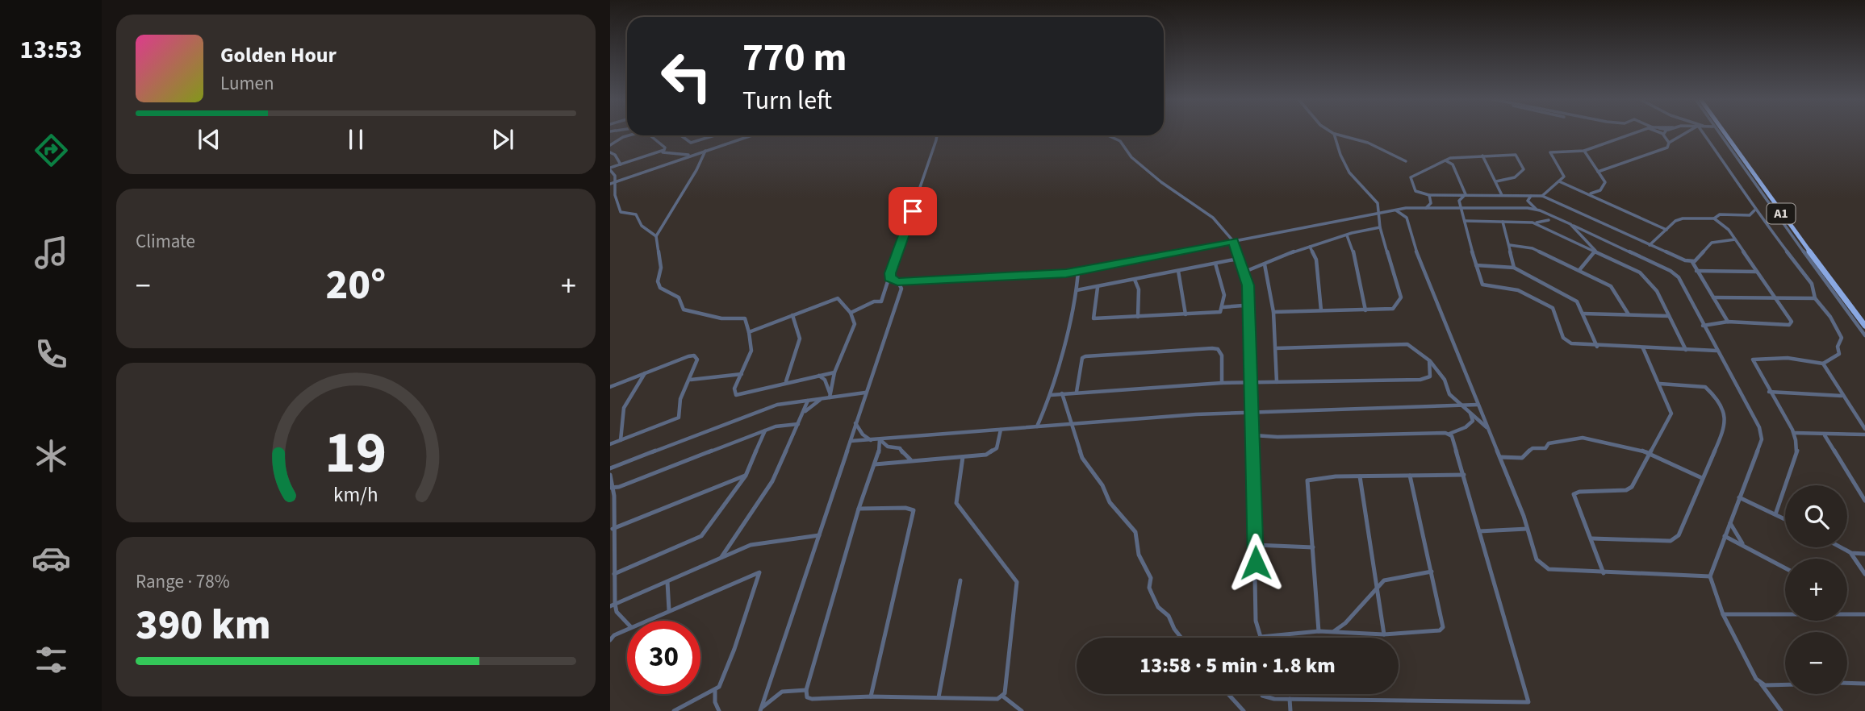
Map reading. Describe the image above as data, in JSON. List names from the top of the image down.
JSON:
{
  "streets": {
    "highway": ["A1"]
  },
  "page": {
    "tabs": "13:53",
    "turn": ["770 m", "Turn left"],
    "song": ["Golden Hour", "Lumen"],
    "tile": [
      "Climate",
      ["Range · 78%", "390 km"]
    ],
    "heat": ["−", "20°", "+"],
    "map_buttons": ["+", "−"],
    "limit": "30",
    "trip": "13:58 · 5 min · 1.8 km",
    "gauge": ["19", "km/h"]
  }
}
